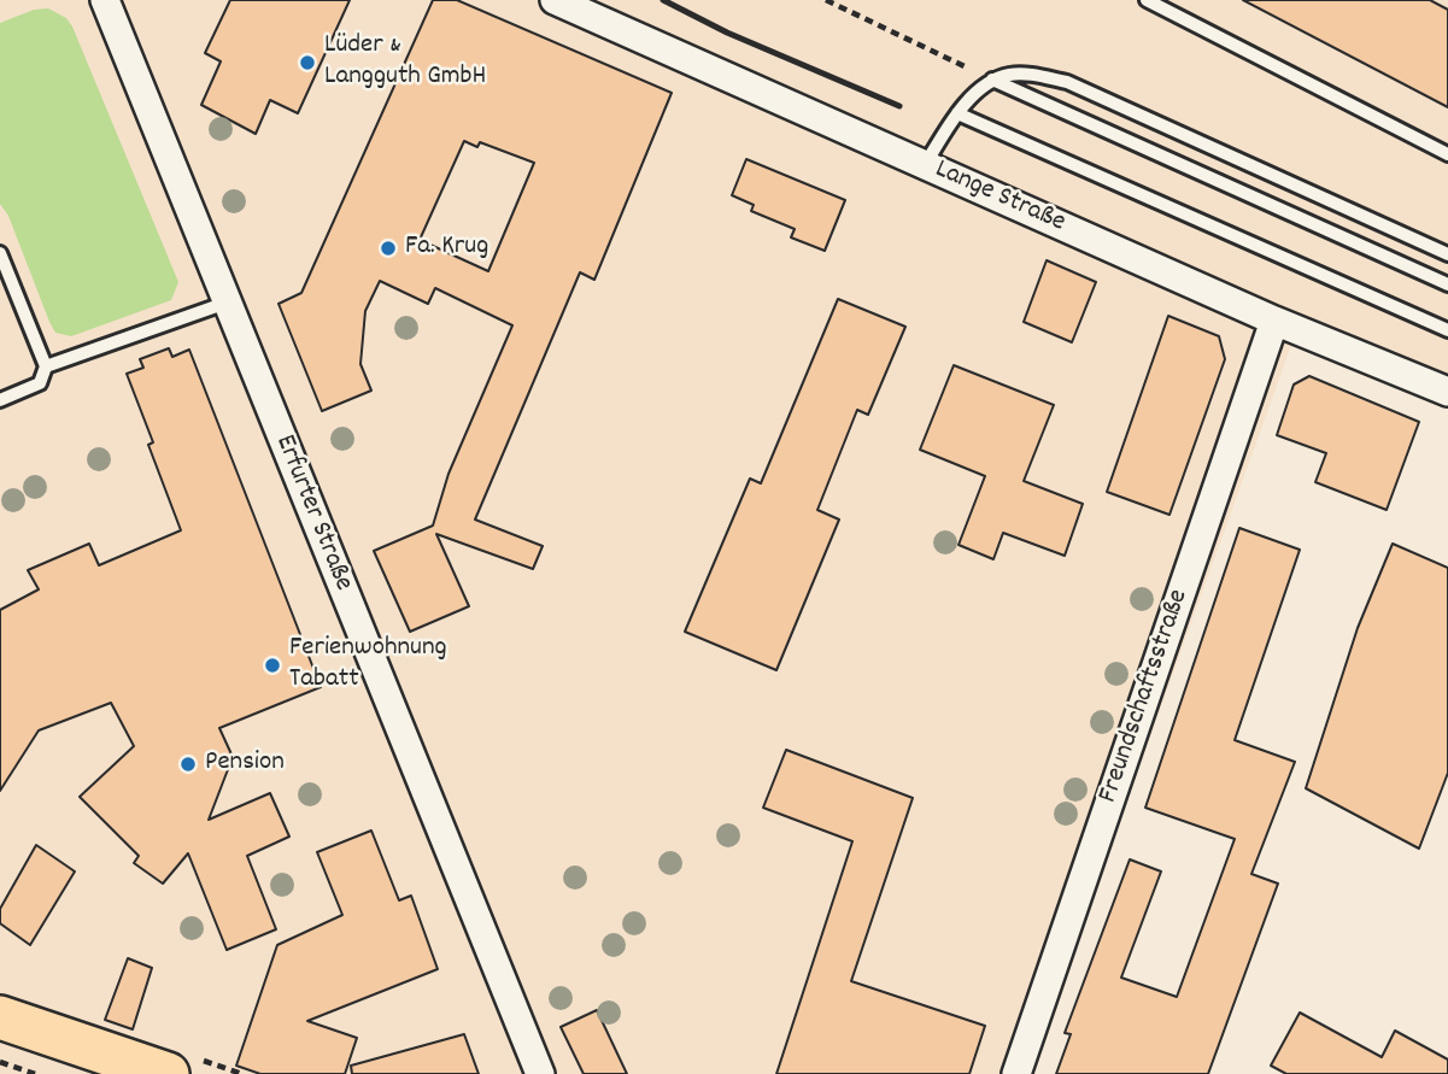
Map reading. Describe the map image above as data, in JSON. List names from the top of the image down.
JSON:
{
  "streets": {
    "street": ["Lange Straße", "Erfurter Straße", "Freundschaftsstraße"]
  },
  "crossings": [
    ["Lange Straße", "Freundschaftsstraße"]
  ],
  "places": [
    "Lüder & Langguth GmbH",
    "Fa. Krug",
    "Ferienwohnung Tabatt",
    "Pension"
  ]
}
